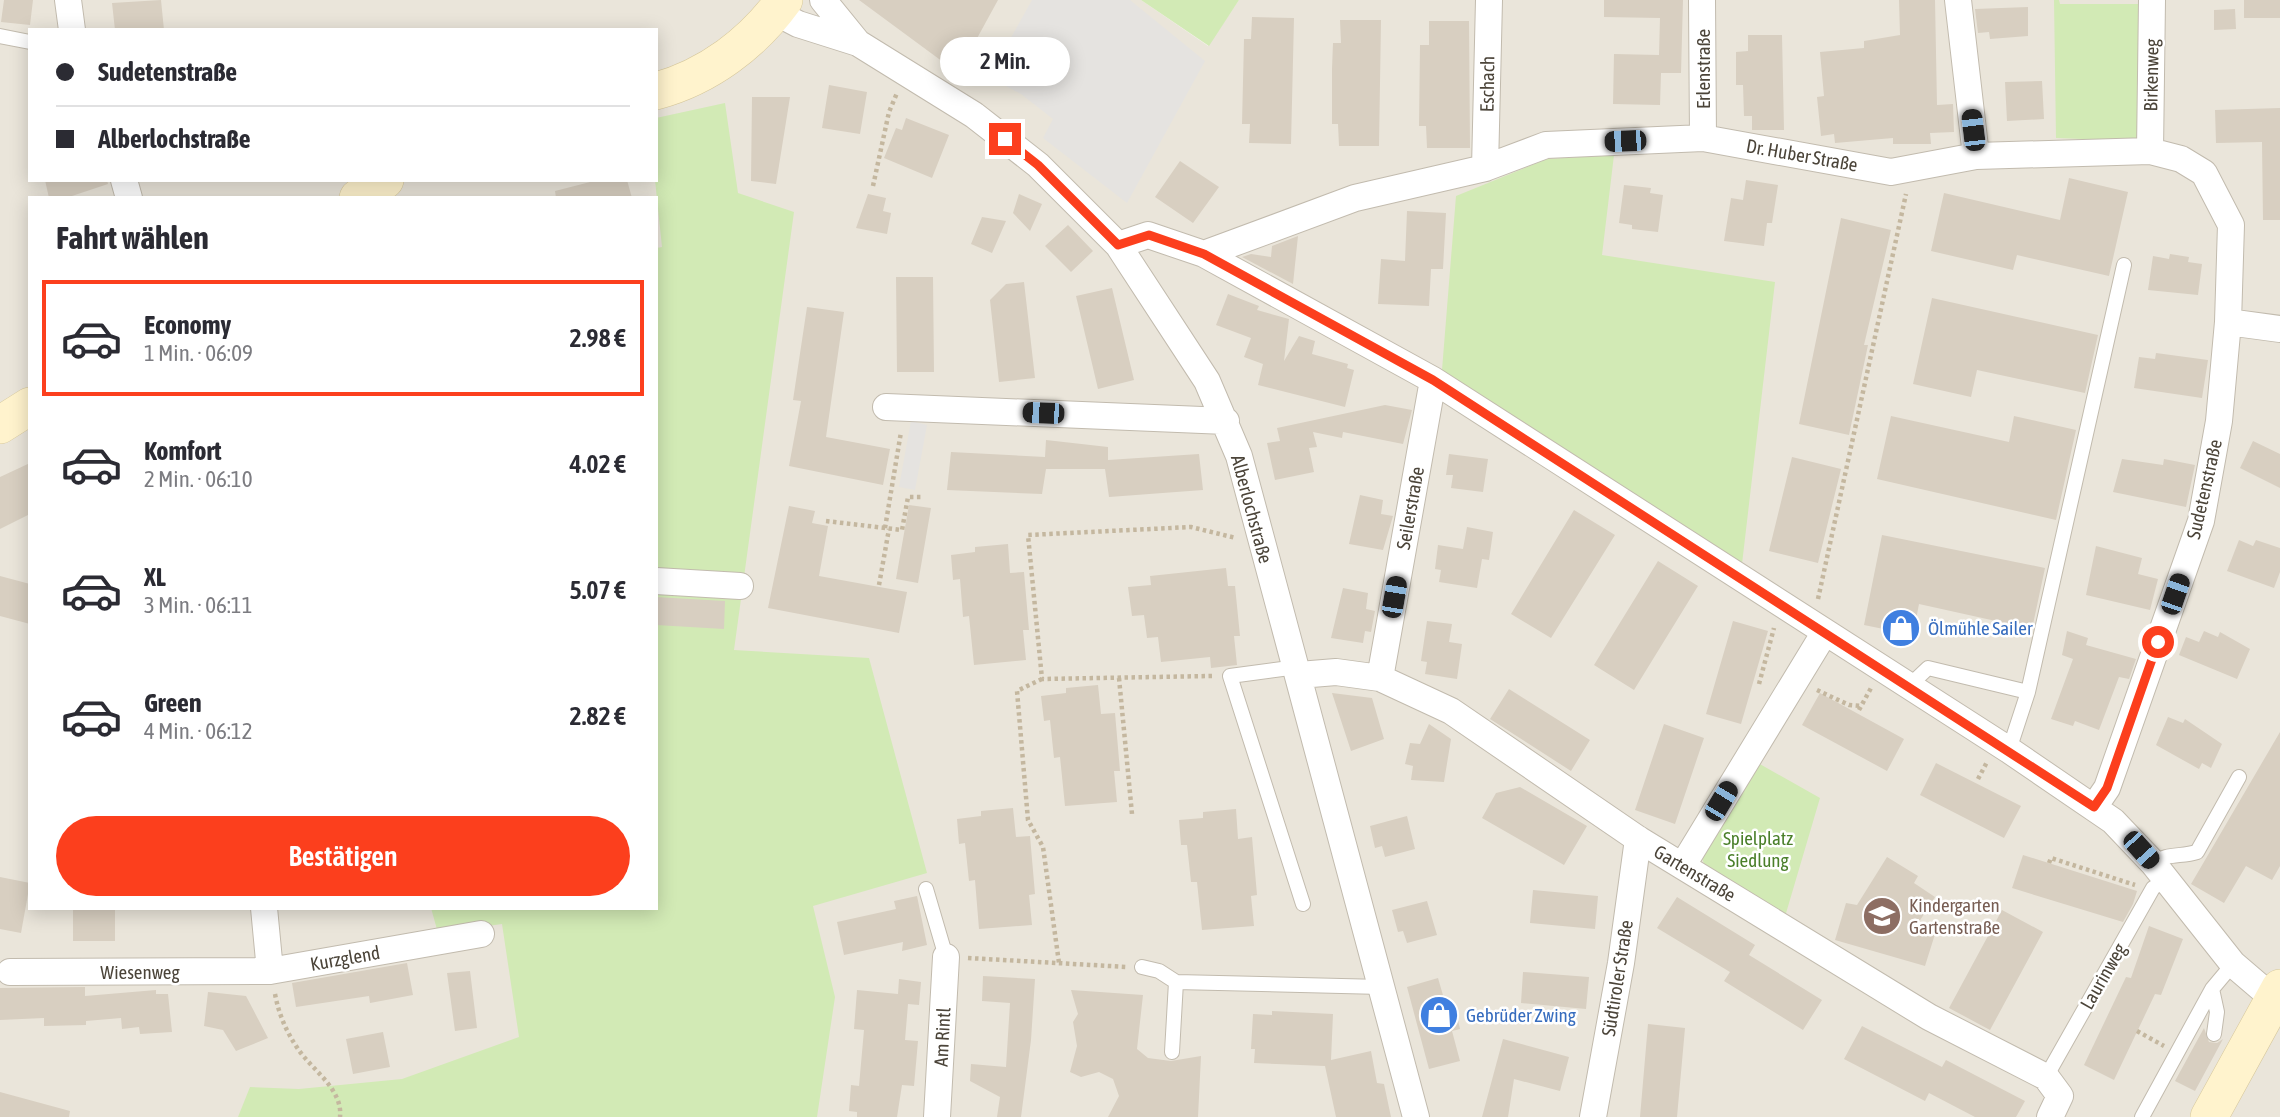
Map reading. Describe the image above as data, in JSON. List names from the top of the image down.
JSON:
{
  "streets": {
    "street": [
      "Erlenstraße",
      "Birkenweg",
      "Eschach",
      "Dr. Huber Straße",
      "Sudetenstraße",
      "Seilerstraße",
      "Alberlochstraße",
      "Gartenstraße",
      "Kurzglend",
      "Wiesenweg",
      "Südtiroler Straße",
      "Am Rintl"
    ],
    "lane": ["Laurinweg"]
  },
  "crossings": [
    ["Erlenstraße", "Dr. Huber Straße"],
    ["Birkenweg", "Dr. Huber Straße"],
    ["Eschach", "Dr. Huber Straße"],
    ["Dr. Huber Straße", "Sudetenstraße"],
    ["Seilerstraße", "Gartenstraße"],
    ["Alberlochstraße", "Gartenstraße"],
    ["Gartenstraße", "Laurinweg"],
    ["Gartenstraße", "Südtiroler Straße"],
    ["Kurzglend", "Wiesenweg"]
  ],
  "parks": ["Spielplatz Siedlung"],
  "places": {
    "shop": ["Ölmühle Sailer", "Gebrüder Zwing"],
    "school or university": ["Kindergarten Gartenstraße"]
  },
  "page": {
    "banner": ["Sudetenstraße", "Alberlochstraße"],
    "bubble": "2 Min.",
    "heading": "Fahrt wählen",
    "list": [
      {
        "name": "Economy",
        "note": "1 Min. · 06:09",
        "value": "2.98 €"
      },
      {
        "name": "Komfort",
        "note": "2 Min. · 06:10",
        "value": "4.02 €"
      },
      {
        "name": "XL",
        "note": "3 Min. · 06:11",
        "value": "5.07 €"
      },
      {
        "name": "Green",
        "note": "4 Min. · 06:12",
        "value": "2.82 €"
      }
    ],
    "buttons": "Bestätigen"
  }
}
